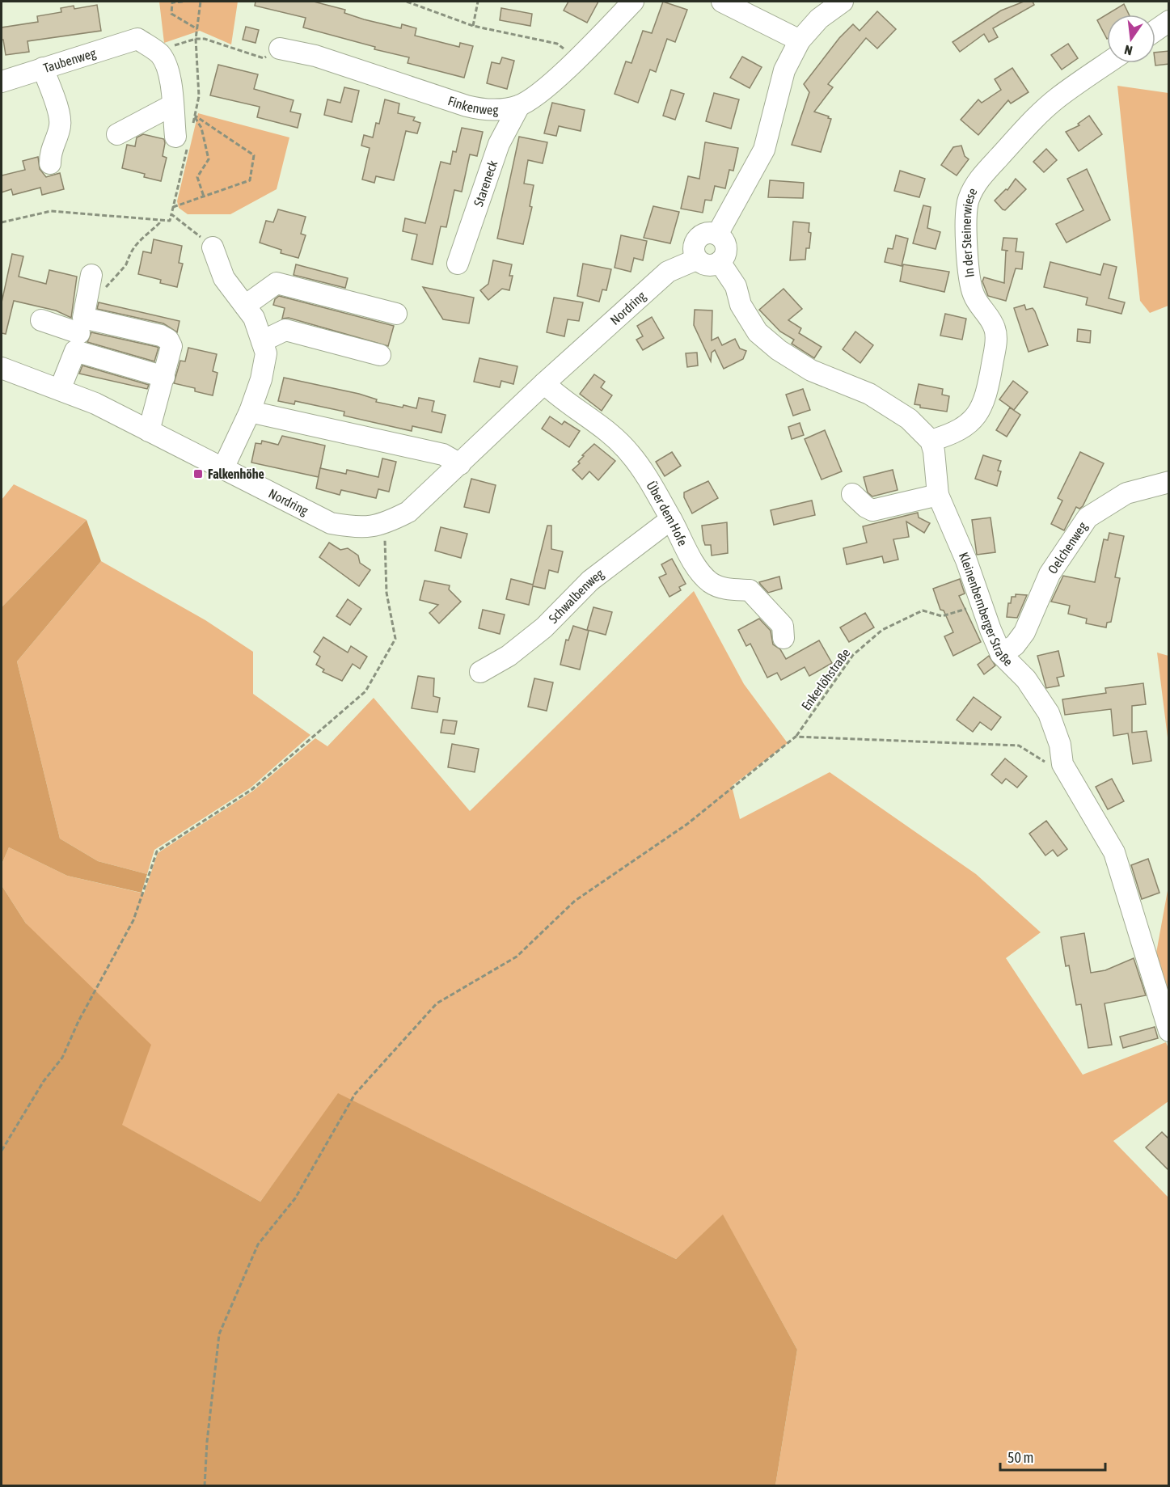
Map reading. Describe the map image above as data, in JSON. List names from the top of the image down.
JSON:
{
  "streets": {
    "street": [
      "Taubenweg",
      "Finkenweg",
      "Stareneck",
      "In der Steinerwiese",
      "Nordring",
      "Über dem Hofe",
      "Oelchenweg",
      "Schwalbenweg",
      "Kleinenbernberger Straße"
    ],
    "path": ["Enkerlöhstraße"]
  },
  "crossings": [
    ["Finkenweg", "Stareneck"],
    ["In der Steinerwiese", "Kleinenbernberger Straße"],
    ["Nordring", "Über dem Hofe"],
    ["Über dem Hofe", "Schwalbenweg"],
    ["Oelchenweg", "Kleinenbernberger Straße"],
    ["Kleinenbernberger Straße", "Enkerlöhstraße"]
  ],
  "places": {
    "transit": ["Falkenhöhe"]
  },
  "scale_bar": "50 m",
  "north": "bottom"
}
